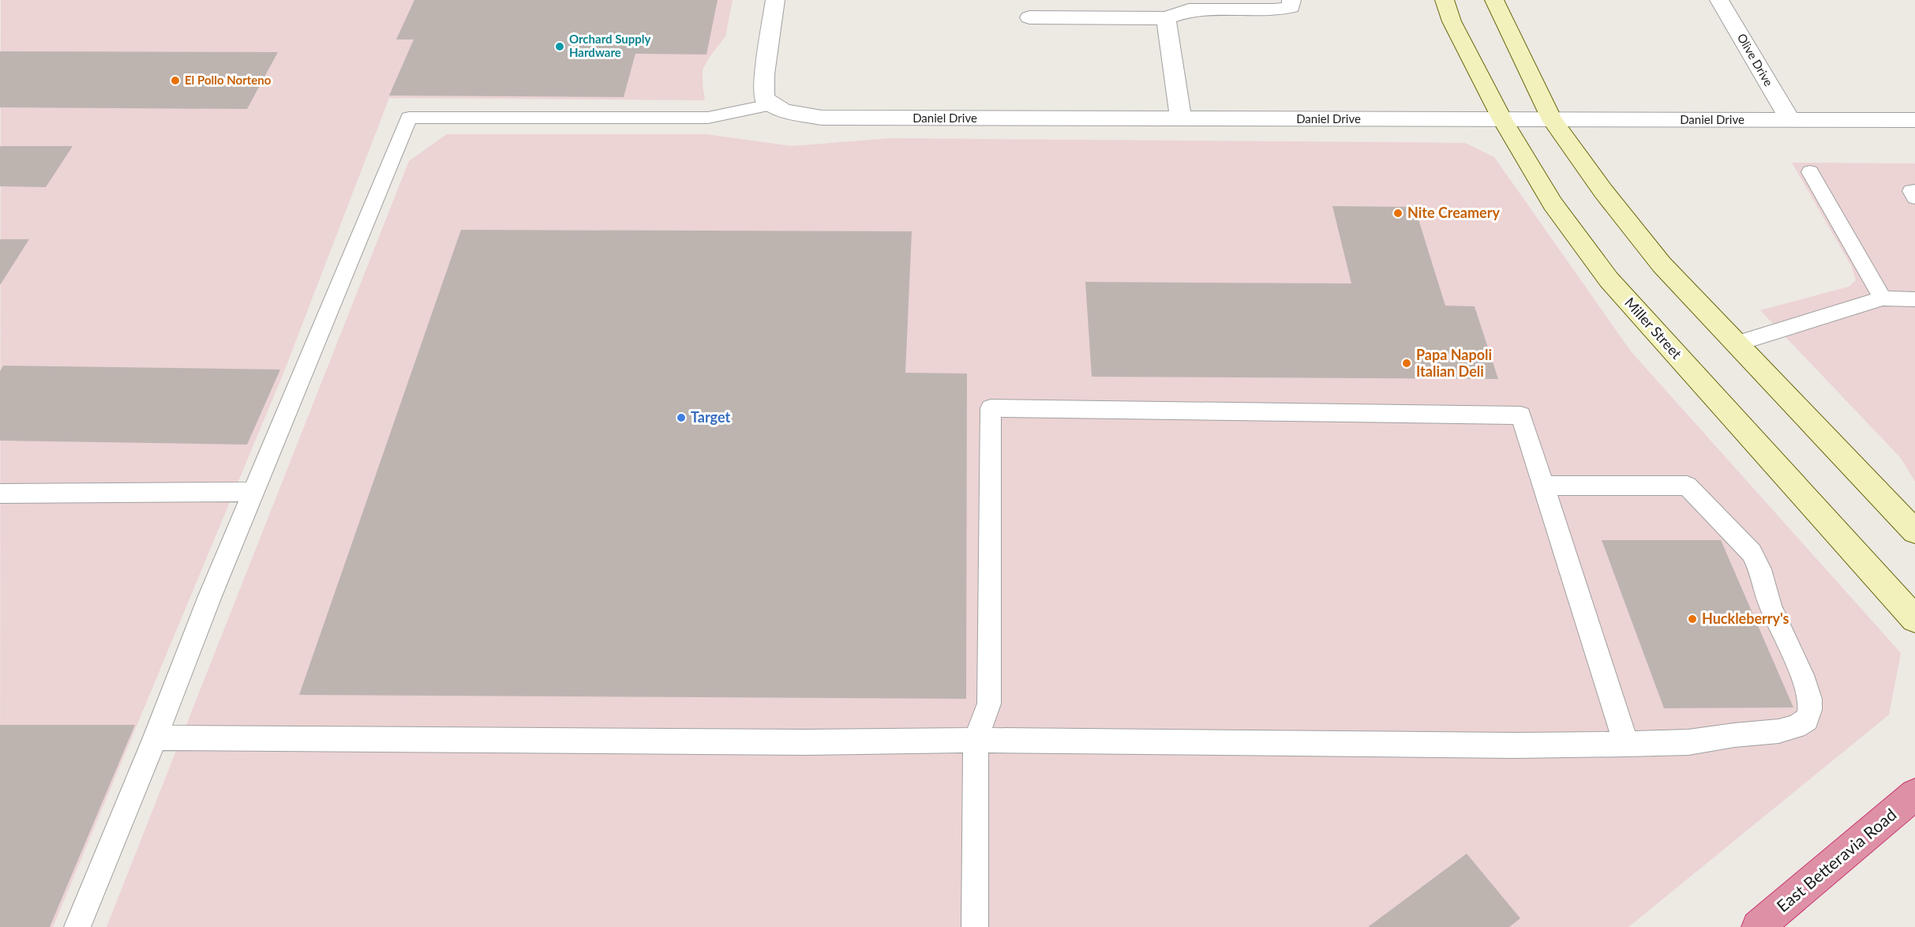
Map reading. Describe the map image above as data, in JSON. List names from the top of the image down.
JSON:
{
  "streets": {
    "highway": ["East Betteravia Road"],
    "street": ["Olive Drive", "Daniel Drive", "Miller Street"]
  },
  "crossings": [
    ["Olive Drive", "Daniel Drive"],
    ["Daniel Drive", "Miller Street"]
  ],
  "places": [
    "Orchard Supply Hardware",
    "El Pollo Norteno",
    "Nite Creamery",
    "Papa Napoli Italian Deli",
    "Target",
    "Huckleberry's"
  ]
}
